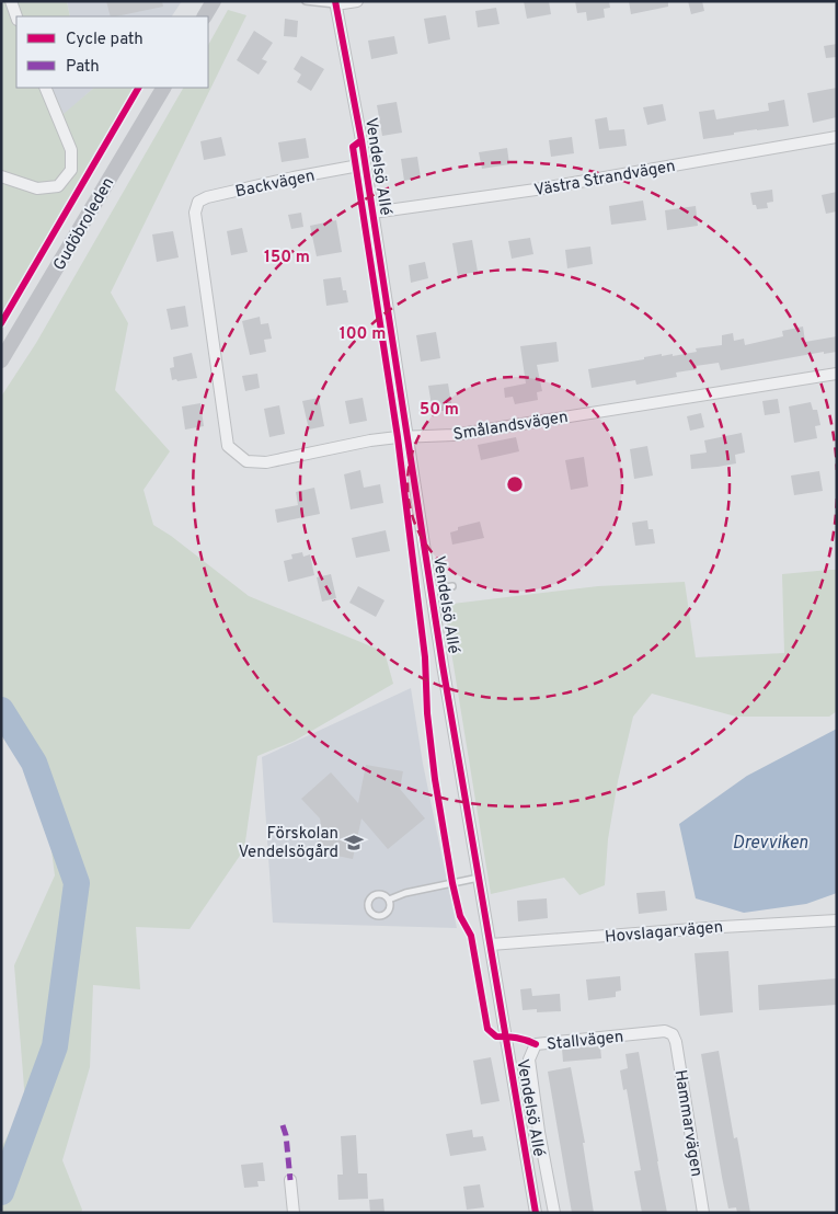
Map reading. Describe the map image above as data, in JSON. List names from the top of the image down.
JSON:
{
  "streets": {
    "main road": ["Gudöbroleden"],
    "street": [
      "Vendelsö Allé",
      "Västra Strandvägen",
      "Backvägen",
      "Smålandsvägen",
      "Hovslagarvägen",
      "Stallvägen",
      "Hammarvägen"
    ]
  },
  "crossings": [
    ["Vendelsö Allé", "Västra Strandvägen"],
    ["Vendelsö Allé", "Backvägen"],
    ["Vendelsö Allé", "Smålandsvägen"],
    ["Vendelsö Allé", "Hovslagarvägen"],
    ["Backvägen", "Smålandsvägen"],
    ["Stallvägen", "Hammarvägen"]
  ],
  "water": ["Drevviken"],
  "places": {
    "school or university": ["Förskolan Vendelsögård"]
  },
  "legend": ["Cycle path", "Path"],
  "rings": ["150 m", "100 m", "50 m"]
}
